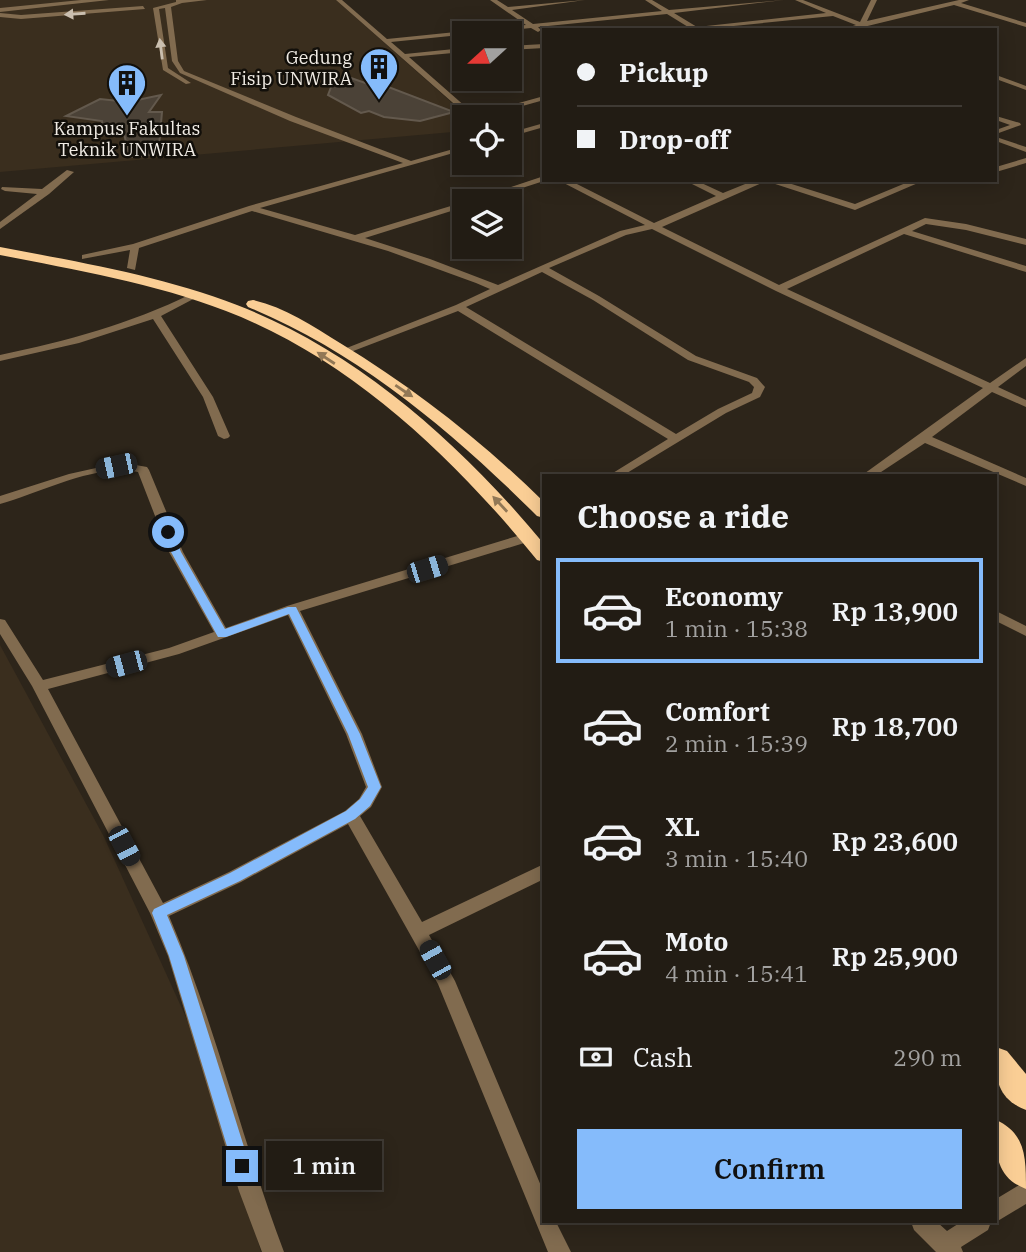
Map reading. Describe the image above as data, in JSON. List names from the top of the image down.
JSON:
{
  "places": {
    "building": ["Gedung Fisip UNWIRA", "Kampus Fakultas Teknik UNWIRA"]
  },
  "north": "left",
  "page": {
    "banner": ["Pickup", "Drop-off"],
    "heading": "Choose a ride",
    "list": [
      {
        "name": "Economy",
        "note": "1 min · 15:38",
        "value": "Rp 13,900"
      },
      {
        "name": "Comfort",
        "note": "2 min · 15:39",
        "value": "Rp 18,700"
      },
      {
        "name": "XL",
        "note": "3 min · 15:40",
        "value": "Rp 23,600"
      },
      {
        "name": "Moto",
        "note": "4 min · 15:41",
        "value": "Rp 25,900"
      }
    ],
    "pay": ["Cash", "290 m"],
    "buttons": "Confirm",
    "bubble": "1 min"
  }
}
